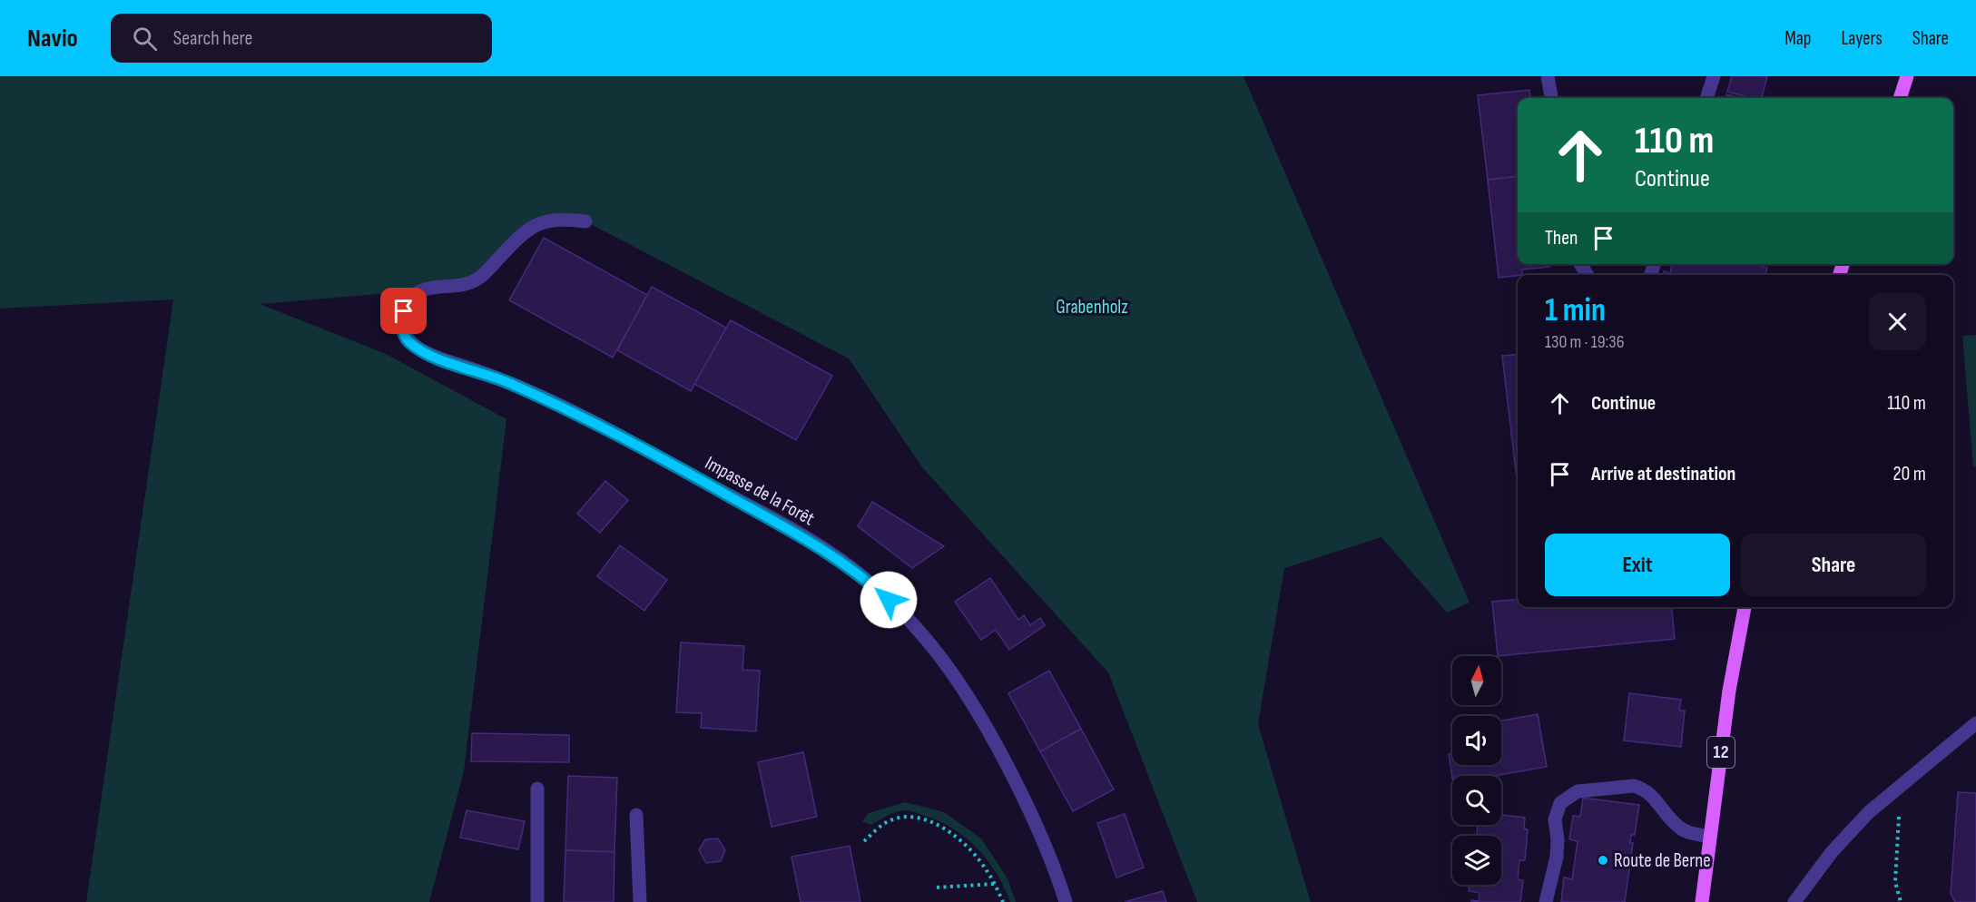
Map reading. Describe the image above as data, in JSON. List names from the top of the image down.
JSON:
{
  "streets": {
    "main road": ["12"],
    "street": ["Impasse de la Forêt"]
  },
  "parks": ["Grabenholz"],
  "places": ["Route de Berne"],
  "north": "top",
  "page": {
    "header": "Navio",
    "search": "Search here",
    "nav": ["Map", "Layers", "Share"],
    "turn": ["110 m", "Continue"],
    "then": "Then",
    "heading": ["1 min", "130 m · 19:36"],
    "list": [
      {
        "name": "Continue",
        "value": "110 m"
      },
      {
        "name": "Arrive at destination",
        "value": "20 m"
      }
    ],
    "buttons": ["Exit", "Share"]
  }
}
